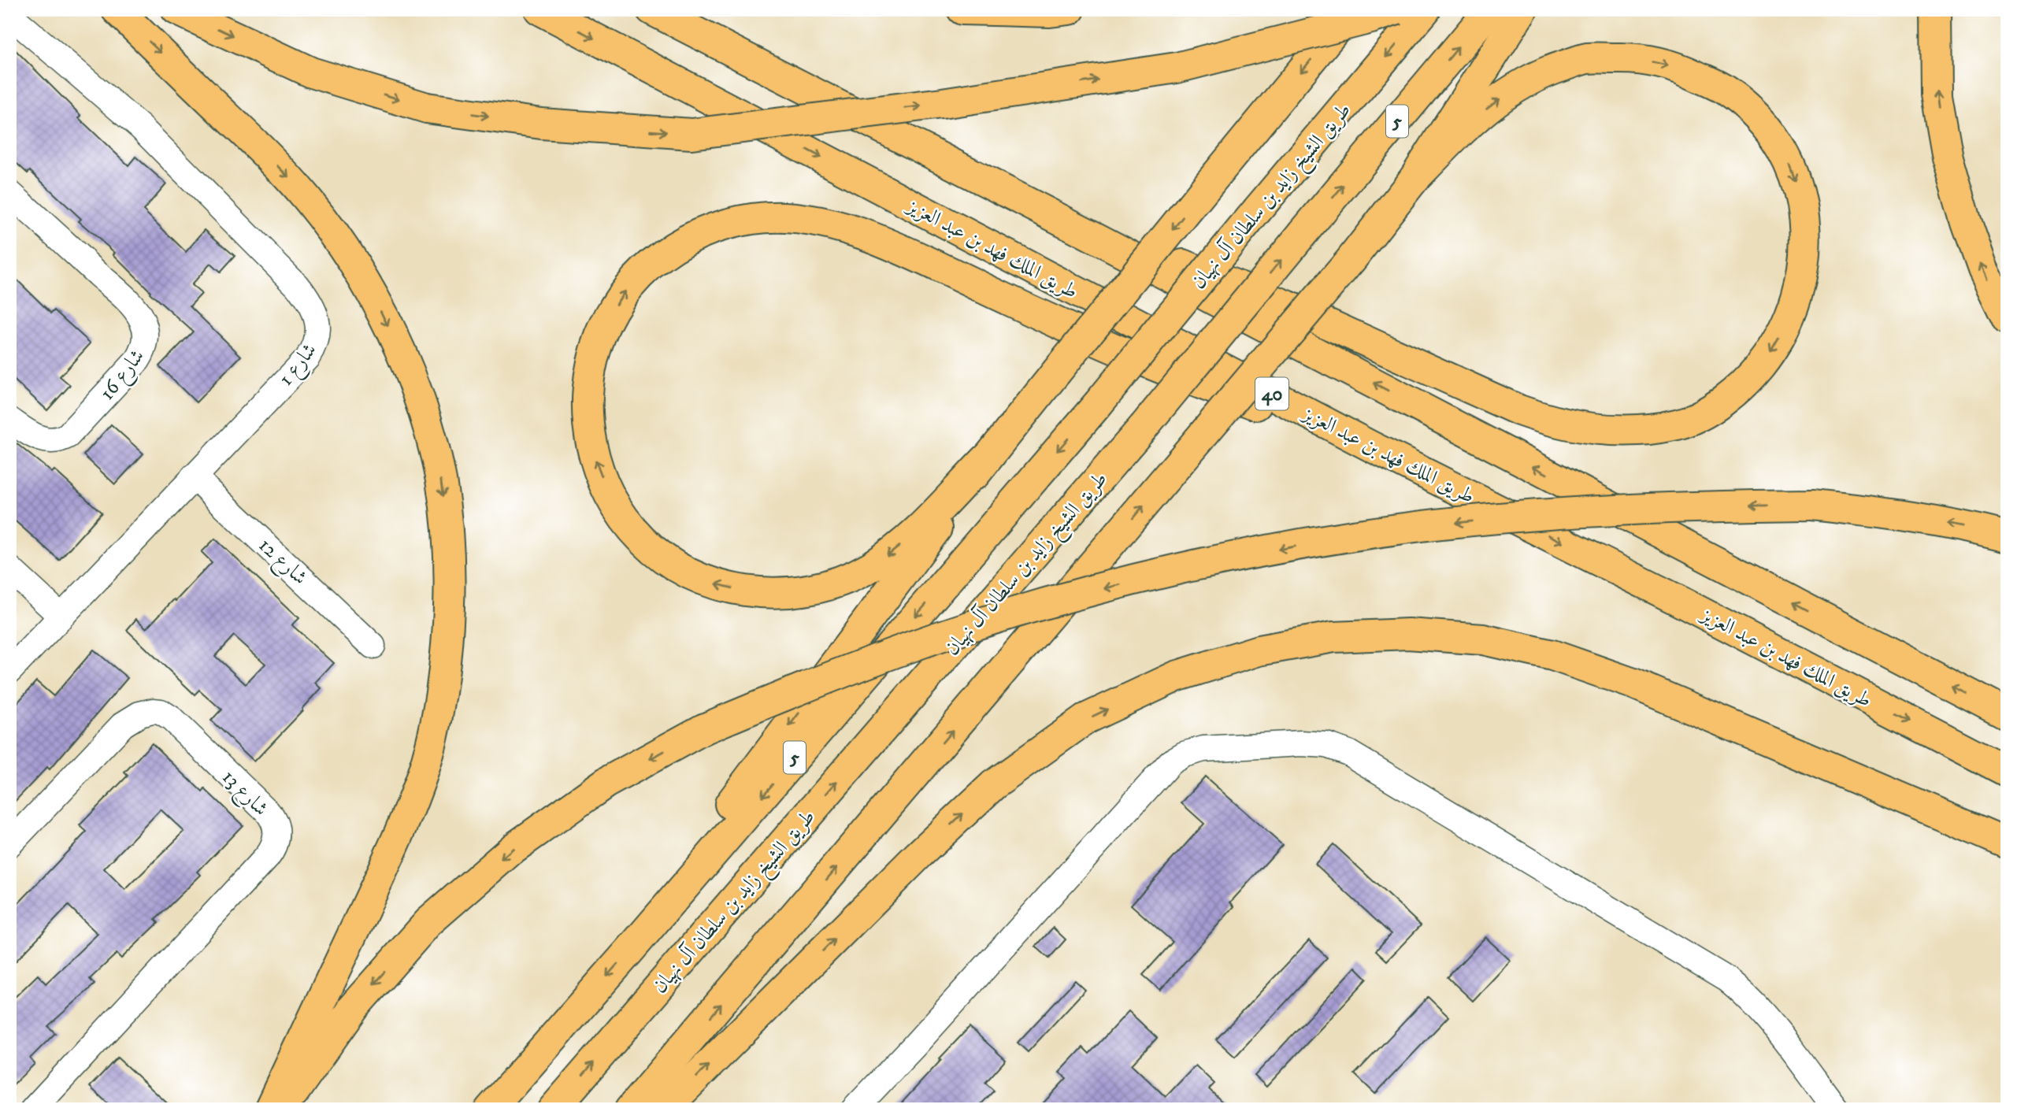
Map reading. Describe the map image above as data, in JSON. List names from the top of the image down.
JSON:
{
  "streets": {
    "highway": [
      "5",
      "طريق الشيخ زايد بن سلطان آل نهيان",
      "طريق الملك فهد بن عبد العزيز",
      "40"
    ],
    "street": [
      "شارع 1",
      "شارع 16",
      "شارع 12",
      "شارع 13"
    ]
  },
  "crossings": [
    ["شارع 1", "شارع 12"]
  ]
}
